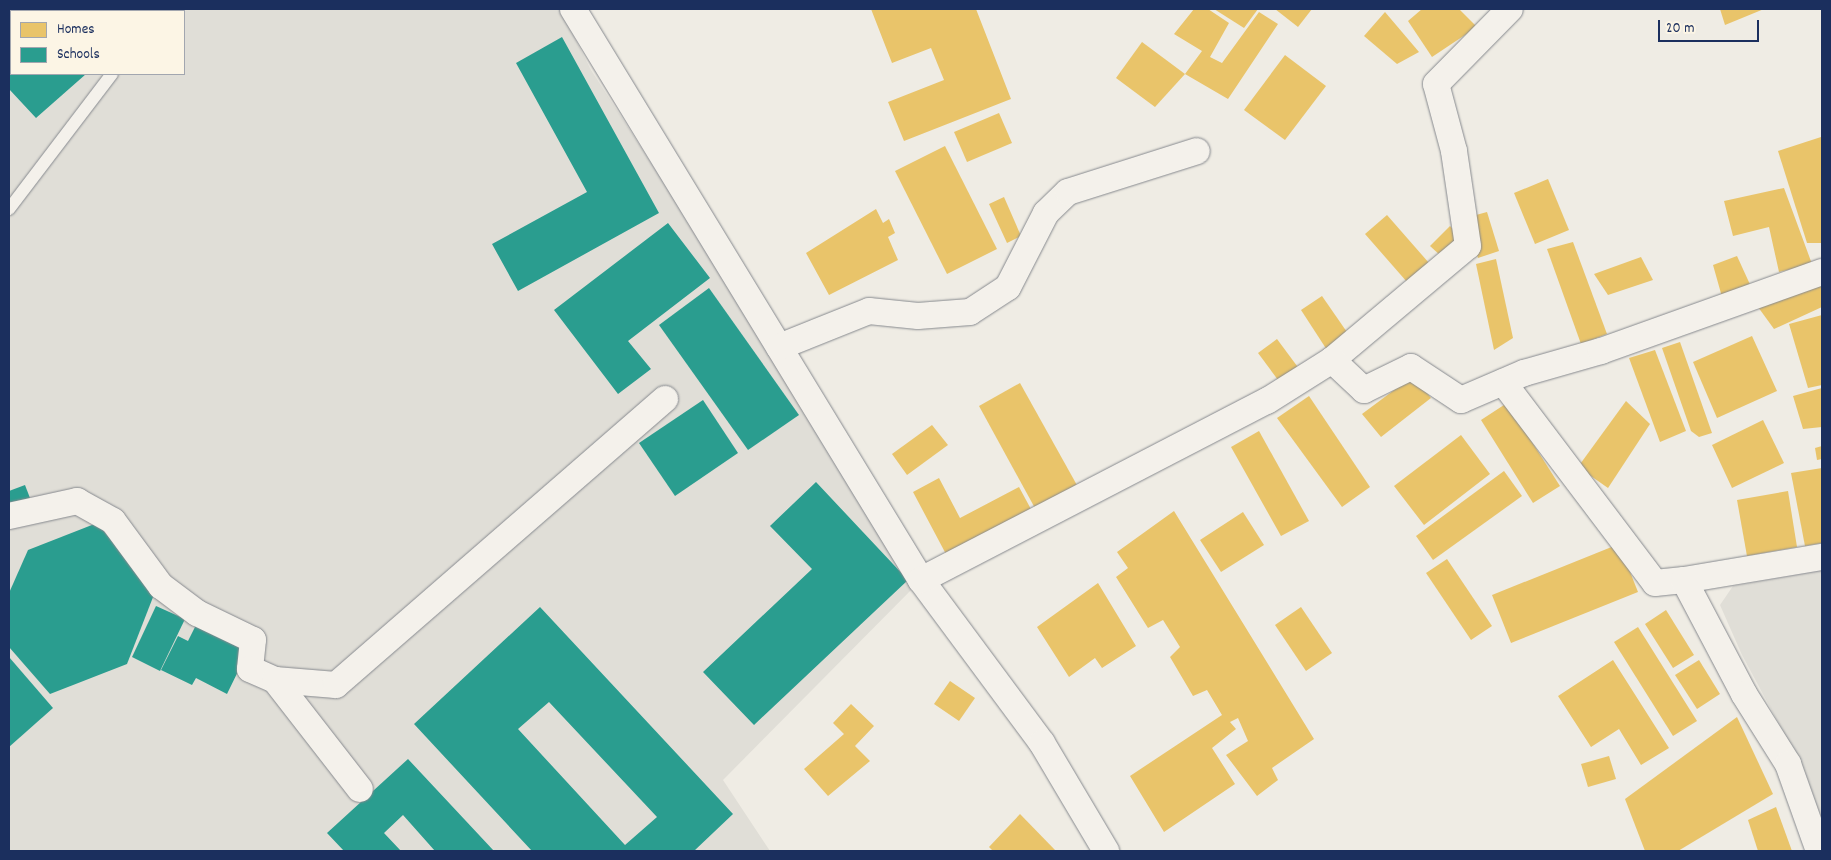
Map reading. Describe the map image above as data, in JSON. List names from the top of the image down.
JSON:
{
  "legend": ["Homes", "Schools"],
  "scale_bar": "20 m"
}
